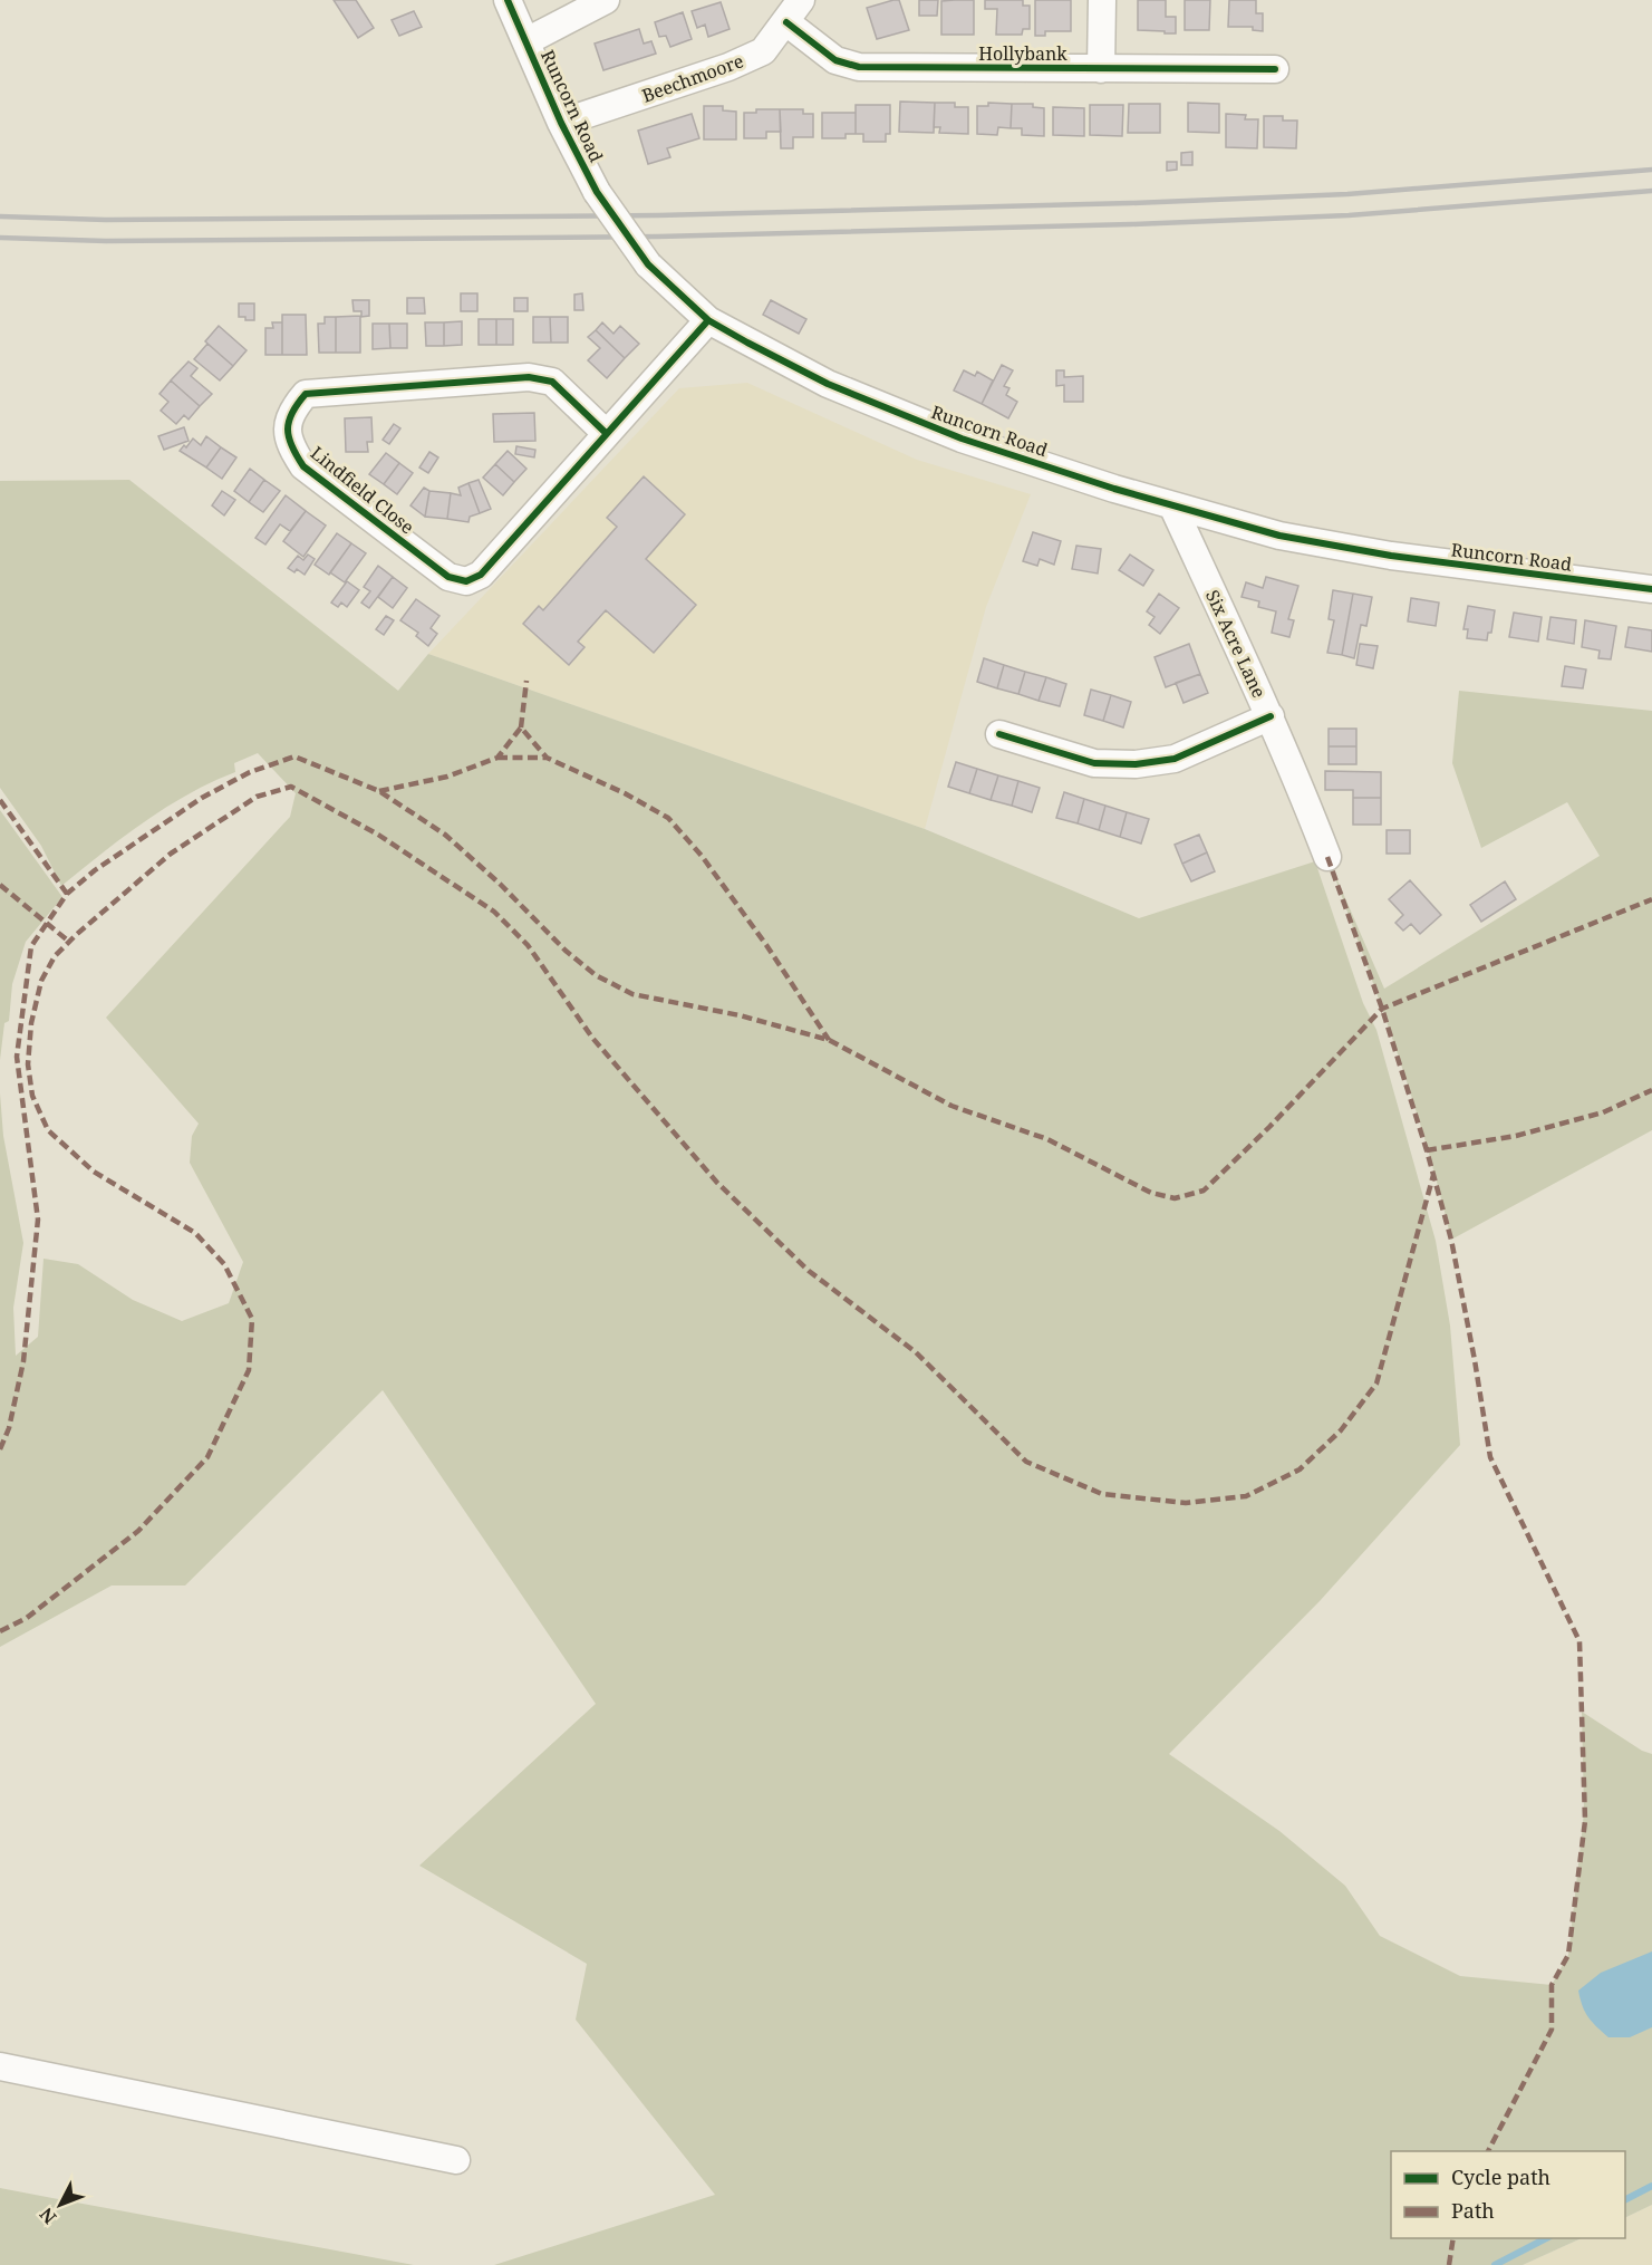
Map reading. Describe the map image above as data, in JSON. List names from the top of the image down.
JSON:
{
  "streets": {
    "street": [
      "Hollybank",
      "Beechmoore",
      "Runcorn Road",
      "Lindfield Close",
      "Six Acre Lane"
    ]
  },
  "crossings": [
    ["Hollybank", "Beechmoore"],
    ["Beechmoore", "Runcorn Road"],
    ["Runcorn Road", "Lindfield Close"],
    ["Runcorn Road", "Six Acre Lane"]
  ],
  "legend": ["Cycle path", "Path"],
  "north": "bottom left"
}
